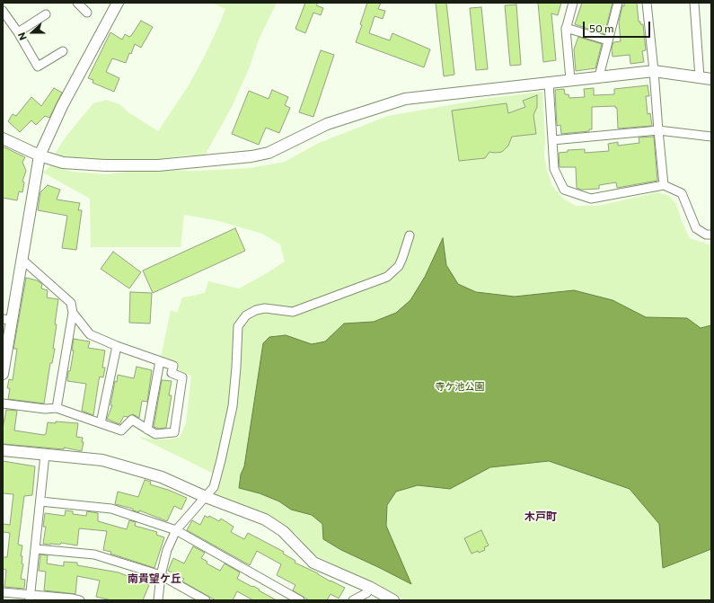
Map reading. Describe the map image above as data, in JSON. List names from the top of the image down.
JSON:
{
  "districts": ["木戸町", "南貴望ケ丘"],
  "parks": ["寺ケ池公園"],
  "scale_bar": "50 m",
  "north": "left"
}
